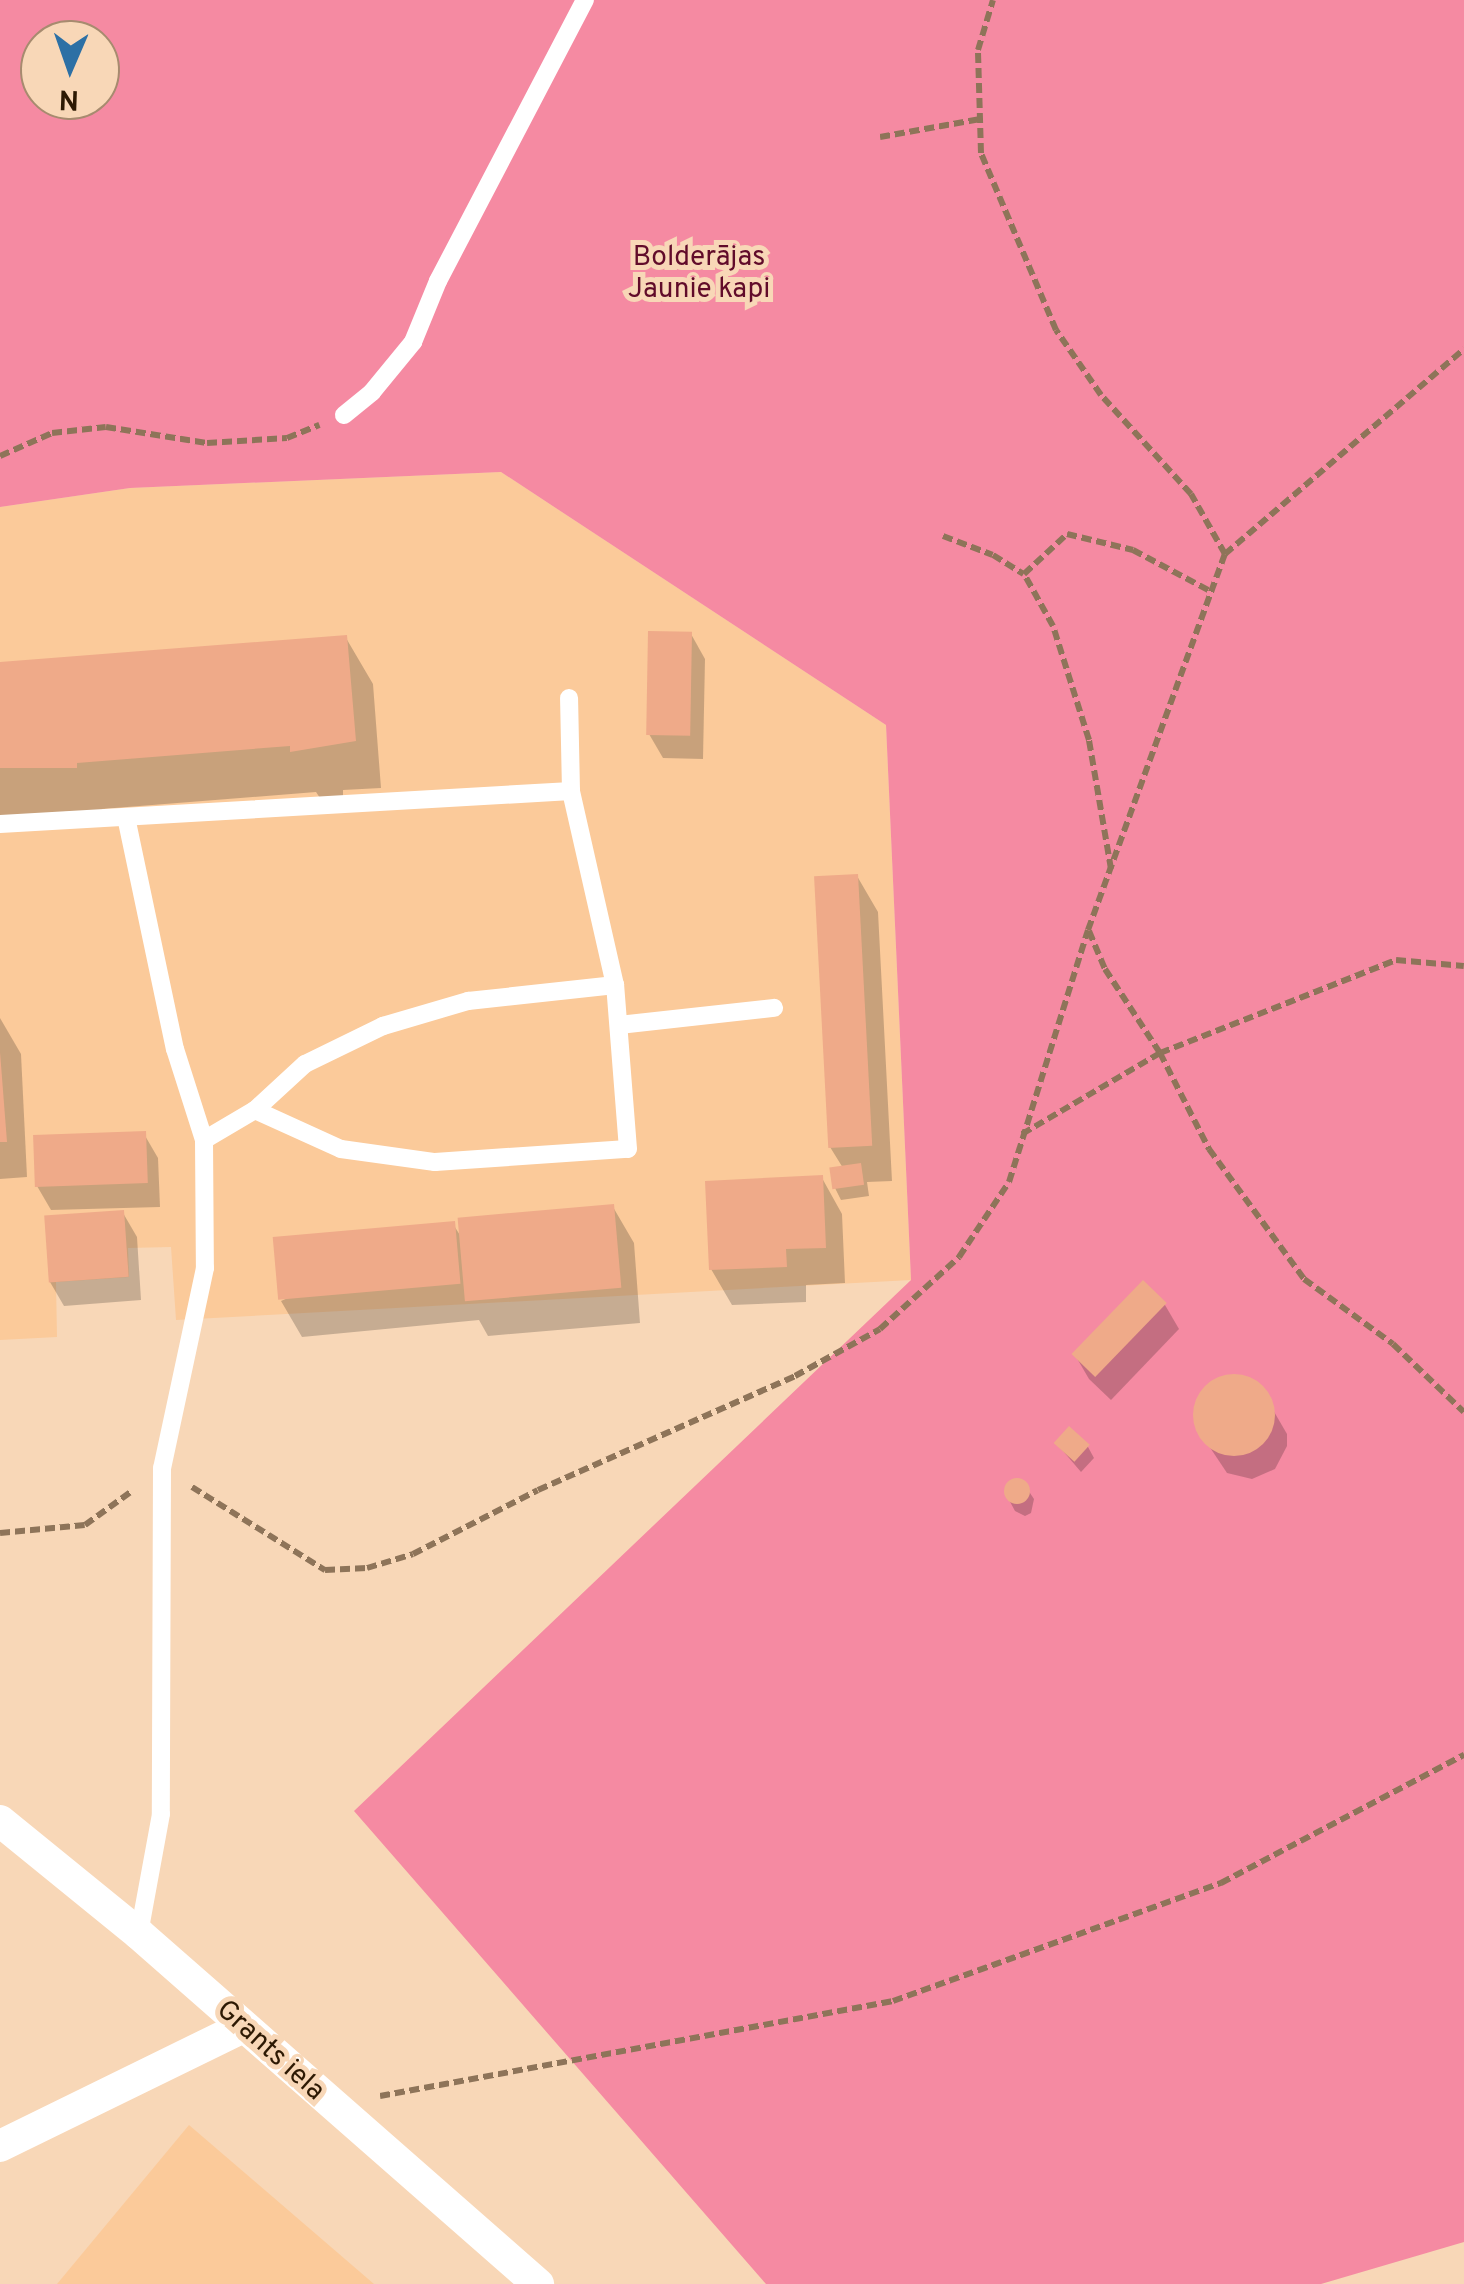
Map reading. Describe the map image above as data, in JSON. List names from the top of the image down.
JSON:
{
  "streets": {
    "street": ["Grants iela"]
  },
  "parks": ["Bolderājas Jaunie kapi"],
  "north": "bottom"
}
